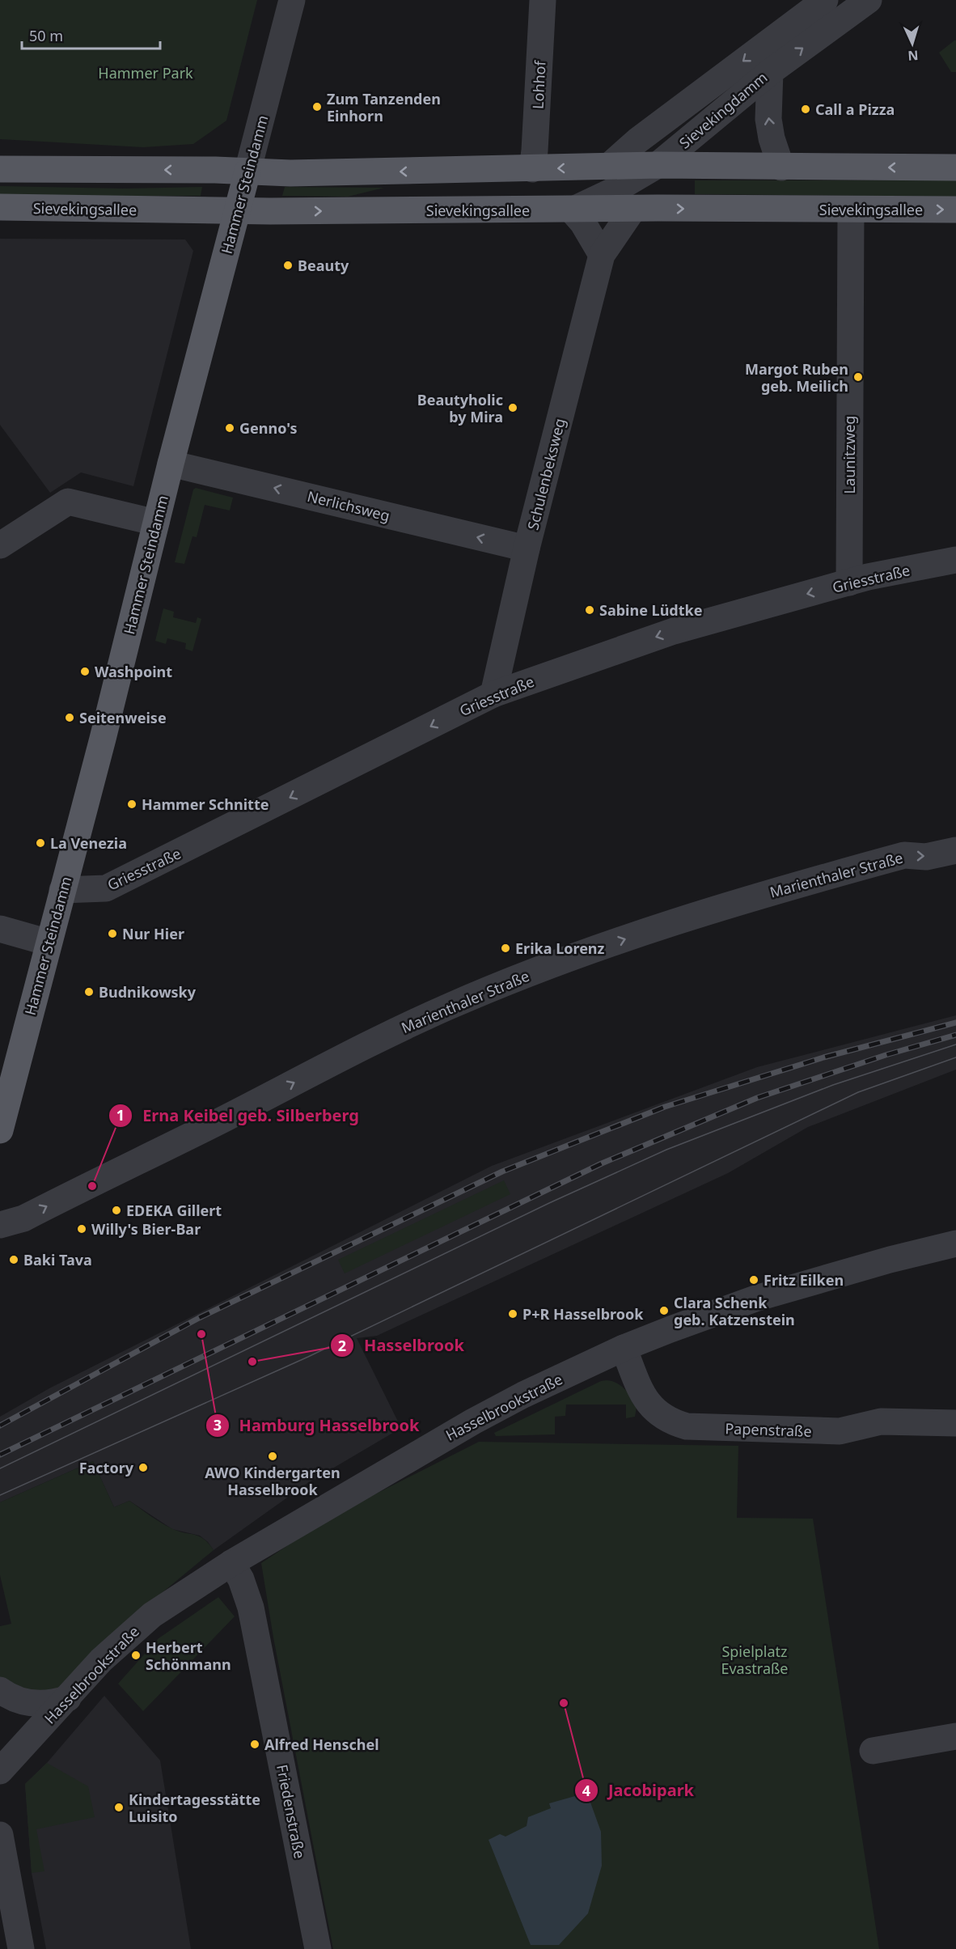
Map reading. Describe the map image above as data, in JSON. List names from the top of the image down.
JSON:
{
  "streets": {
    "main road": ["Hammer Steindamm", "Sievekingsallee"],
    "street": [
      "Lohhof",
      "Sievekingdamm",
      "Launitzweg",
      "Schulenbeksweg",
      "Nerlichsweg",
      "Griesstraße",
      "Marienthaler Straße",
      "Hasselbrookstraße",
      "Papenstraße",
      "Friedenstraße"
    ]
  },
  "crossings": [
    ["Sievekingdamm", "Sievekingsallee"],
    ["Hammer Steindamm", "Sievekingsallee"],
    ["Hammer Steindamm", "Nerlichsweg"],
    ["Hammer Steindamm", "Griesstraße"],
    ["Sievekingsallee", "Launitzweg"],
    ["Sievekingsallee", "Schulenbeksweg"],
    ["Launitzweg", "Griesstraße"],
    ["Schulenbeksweg", "Nerlichsweg"],
    ["Schulenbeksweg", "Griesstraße"],
    ["Hasselbrookstraße", "Papenstraße"],
    ["Hasselbrookstraße", "Friedenstraße"]
  ],
  "one_way": ["Nerlichsweg", "Griesstraße", "Marienthaler Straße"],
  "parks": ["Hammer Park", "Spielplatz Evastraße"],
  "places": [
    "Zum Tanzenden Einhorn",
    "Call a Pizza",
    "Beauty",
    "Margot Ruben geb. Meilich",
    "Beautyholic by Mira",
    "Genno's",
    "Sabine Lüdtke",
    "Washpoint",
    "Seitenweise",
    "Hammer Schnitte",
    "La Venezia",
    "Nur Hier",
    "Erika Lorenz",
    "Budnikowsky",
    "Erna Keibel geb. Silberberg",
    "EDEKA Gillert",
    "Willy's Bier-Bar",
    "Baki Tava",
    "Fritz Eilken",
    "Clara Schenk geb. Katzenstein",
    "P+R Hasselbrook",
    "Hamburg Hasselbrook",
    "Hasselbrook",
    "AWO Kindergarten Hasselbrook",
    "Factory",
    "Herbert Schönmann",
    "Jacobipark",
    "Alfred Henschel",
    "Kindertagesstätte Luisito"
  ],
  "scale_bar": "50 m",
  "north": "bottom"
}
